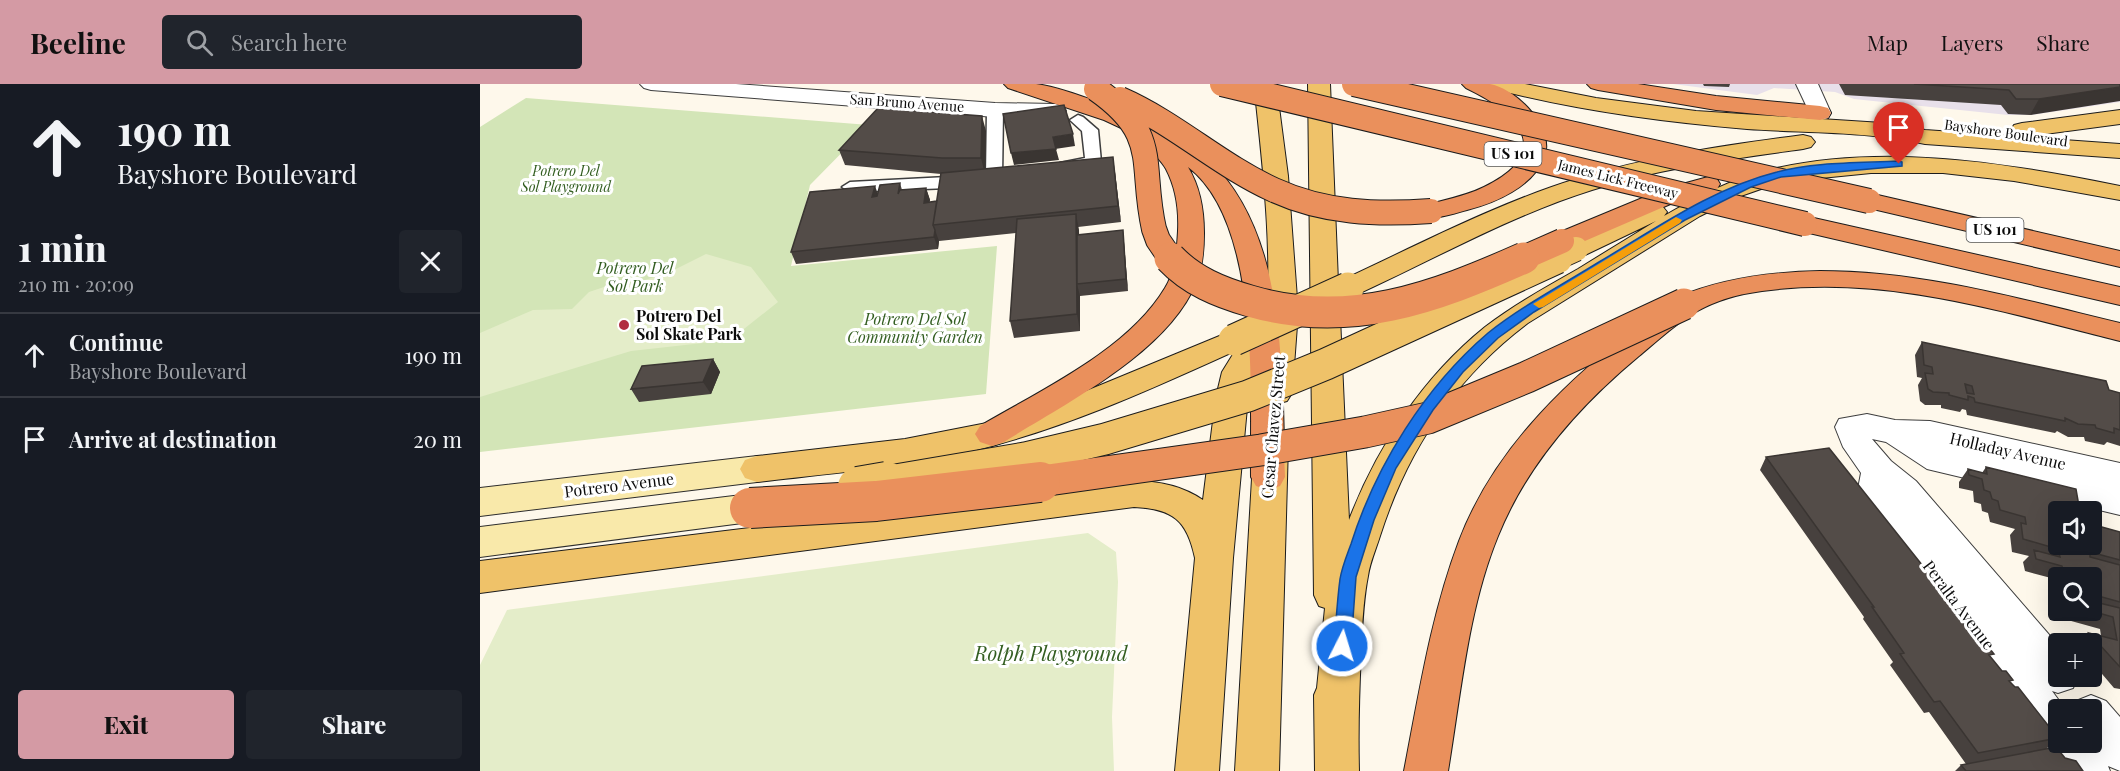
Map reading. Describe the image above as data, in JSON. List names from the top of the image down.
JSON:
{
  "streets": {
    "highway": ["US 101", "James Lick Freeway"],
    "main road": ["Bayshore Boulevard", "Cesar Chavez Street", "Potrero Avenue"],
    "street": ["San Bruno Avenue", "Holladay Avenue", "Peralta Avenue"]
  },
  "crossings": [
    ["Holladay Avenue", "Peralta Avenue"]
  ],
  "parks": [
    "Potrero Del Sol Playground",
    "Potrero Del Sol Park",
    "Potrero Del Sol Community Garden",
    "Rolph Playground"
  ],
  "places": ["Potrero Del Sol Skate Park"],
  "page": {
    "header": "Beeline",
    "search": "Search here",
    "nav": ["Map", "Layers", "Share"],
    "turn": ["190 m", "Bayshore Boulevard"],
    "heading": ["1 min", "210 m · 20:09"],
    "list": [
      {
        "name": "Continue",
        "note": "Bayshore Boulevard",
        "value": "190 m"
      },
      {
        "name": "Arrive at destination",
        "value": "20 m"
      }
    ],
    "map_buttons": ["+", "−"],
    "buttons": ["Exit", "Share"]
  }
}
